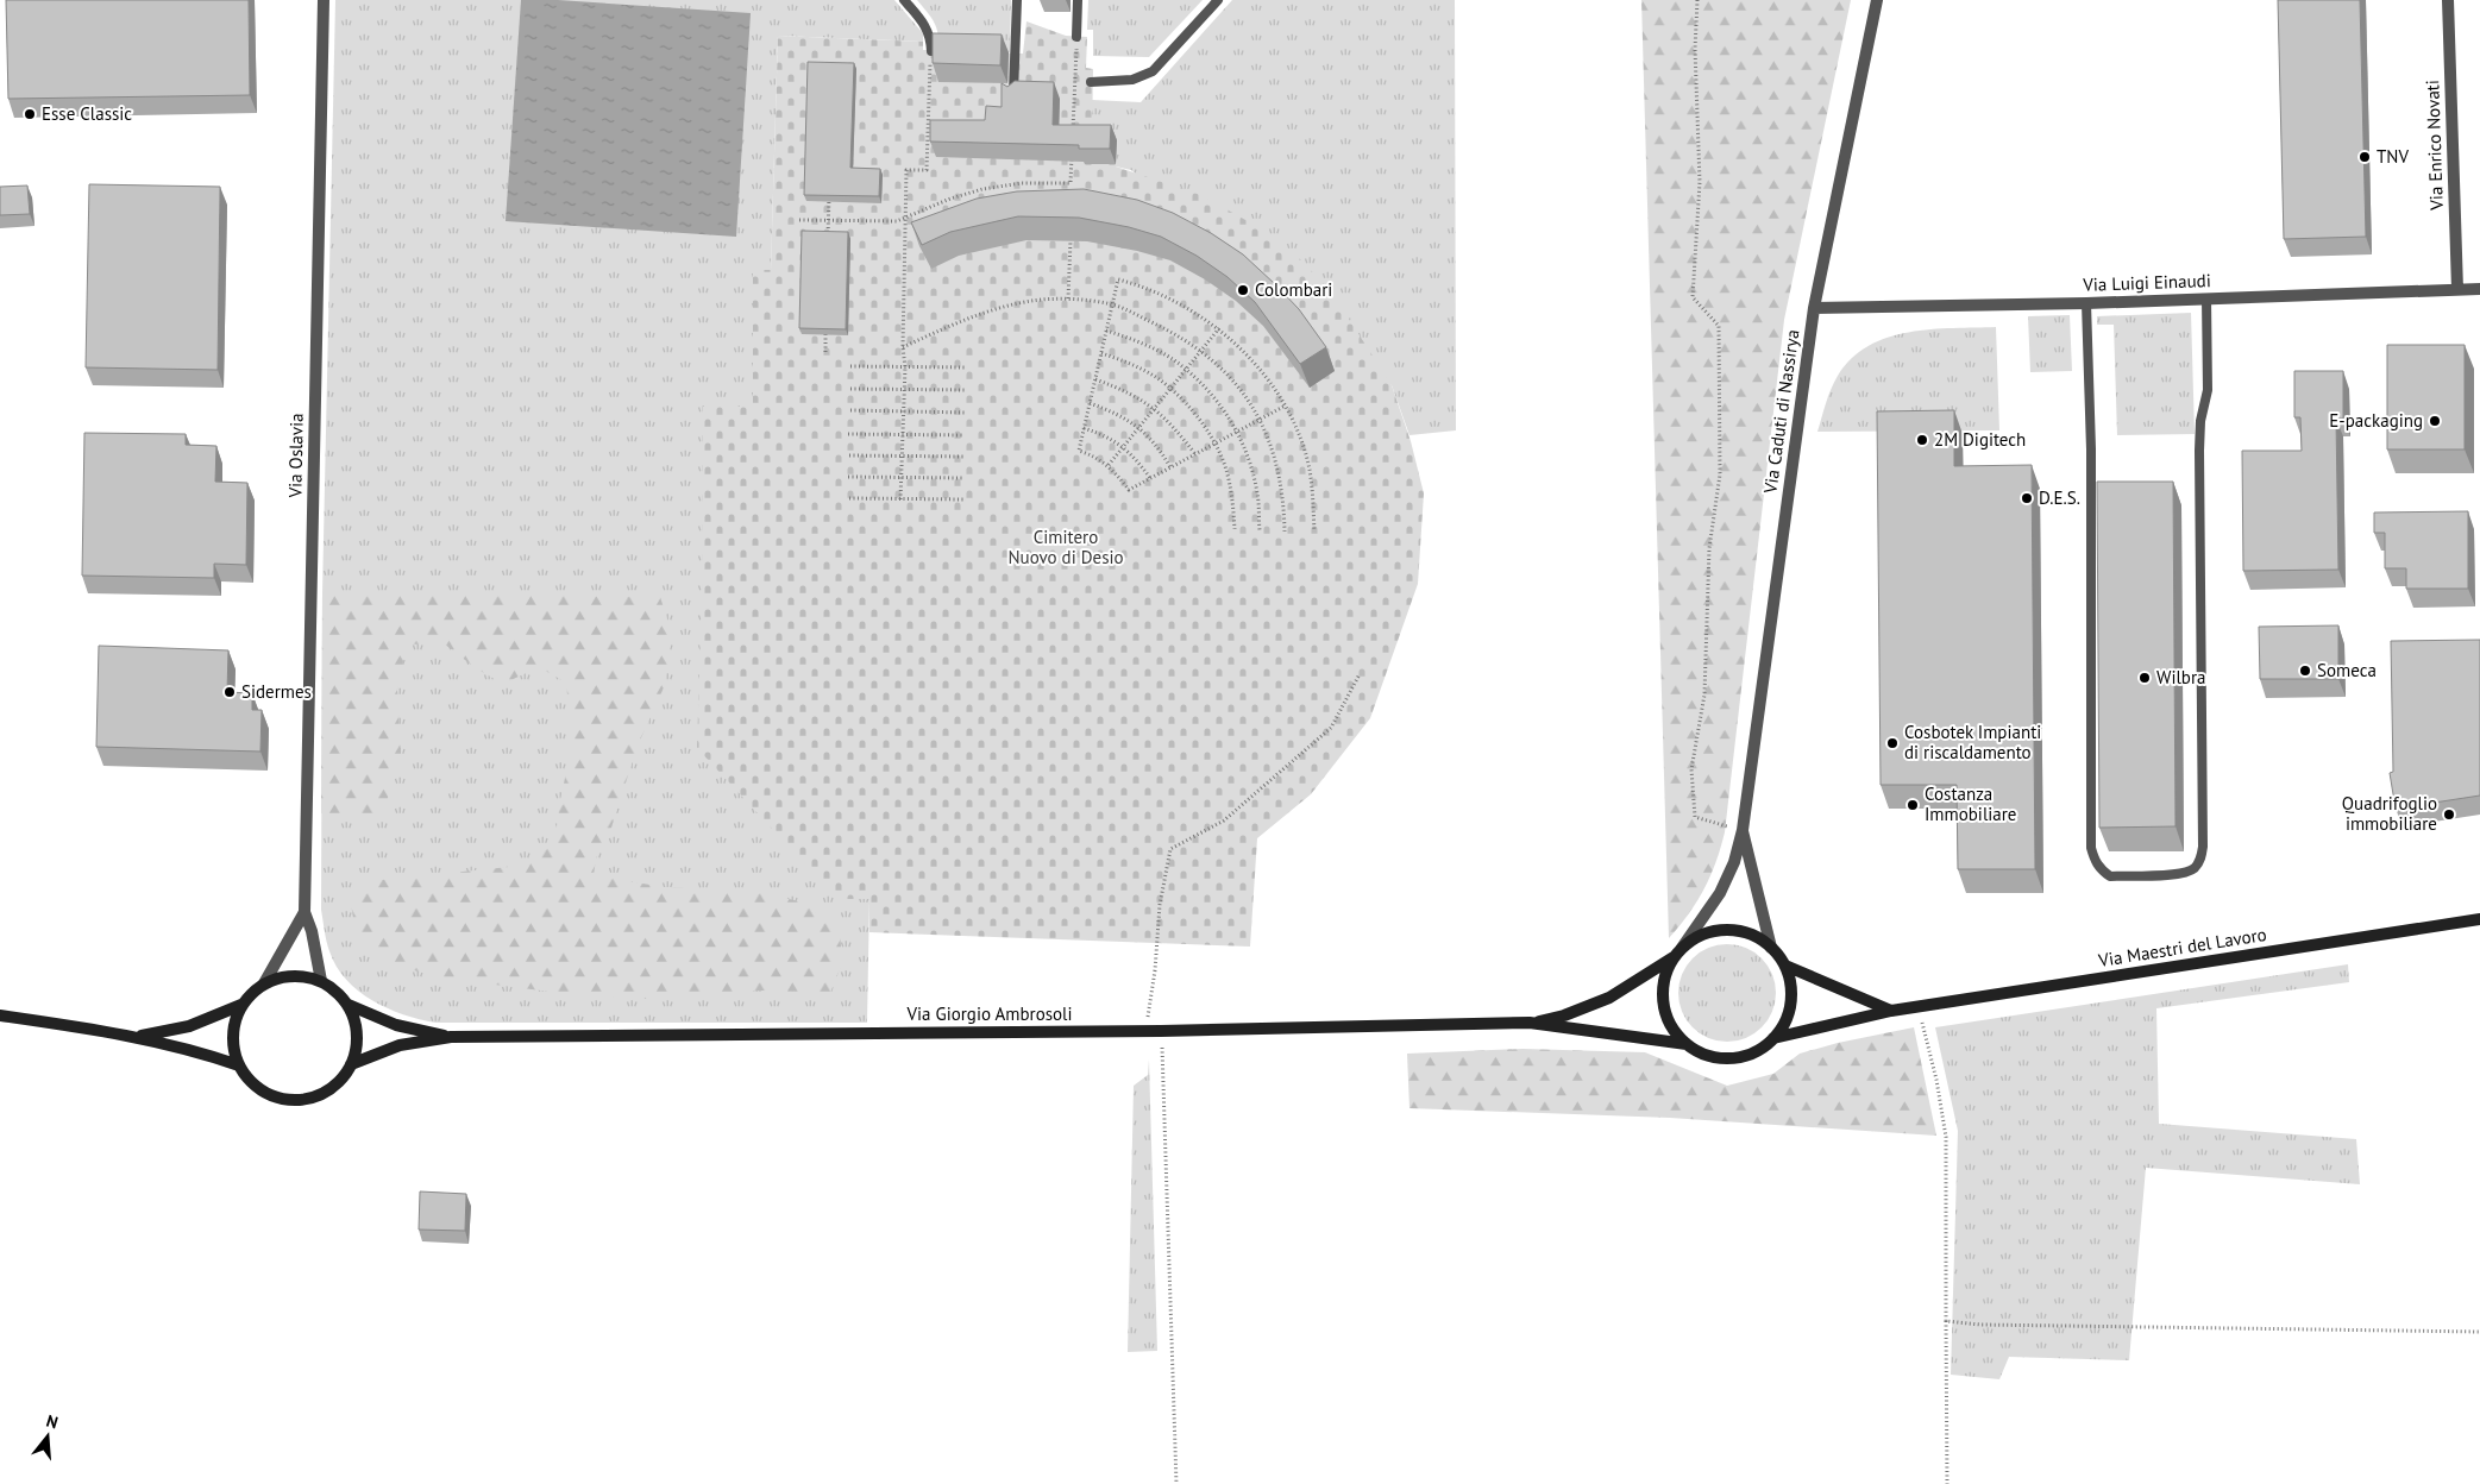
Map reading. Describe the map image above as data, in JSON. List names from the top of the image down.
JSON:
{
  "streets": {
    "main road": ["Via Maestri del Lavoro", "Via Giorgio Ambrosoli"],
    "street": [
      "Via Enrico Novati",
      "Via Luigi Einaudi",
      "Via Caduti di Nassirya",
      "Via Oslavia"
    ]
  },
  "crossings": [
    ["Via Enrico Novati", "Via Luigi Einaudi"],
    ["Via Luigi Einaudi", "Via Caduti di Nassirya"],
    ["Via Caduti di Nassirya", "Via Maestri del Lavoro"],
    ["Via Caduti di Nassirya", "Via Giorgio Ambrosoli"],
    ["Via Oslavia", "Via Giorgio Ambrosoli"],
    ["Via Maestri del Lavoro", "Via Giorgio Ambrosoli"]
  ],
  "parks": ["Cimitero Nuovo di Desio"],
  "places": [
    "Esse Classic",
    "TNV",
    "Colombari",
    "E-packaging",
    "2M Digitech",
    "D.E.S.",
    "Someca",
    "Wilbra",
    "Sidermes",
    "Cosbotek Impianti di riscaldamento",
    "Costanza Immobiliare",
    "Quadrifoglio immobiliare"
  ],
  "north": "top"
}
